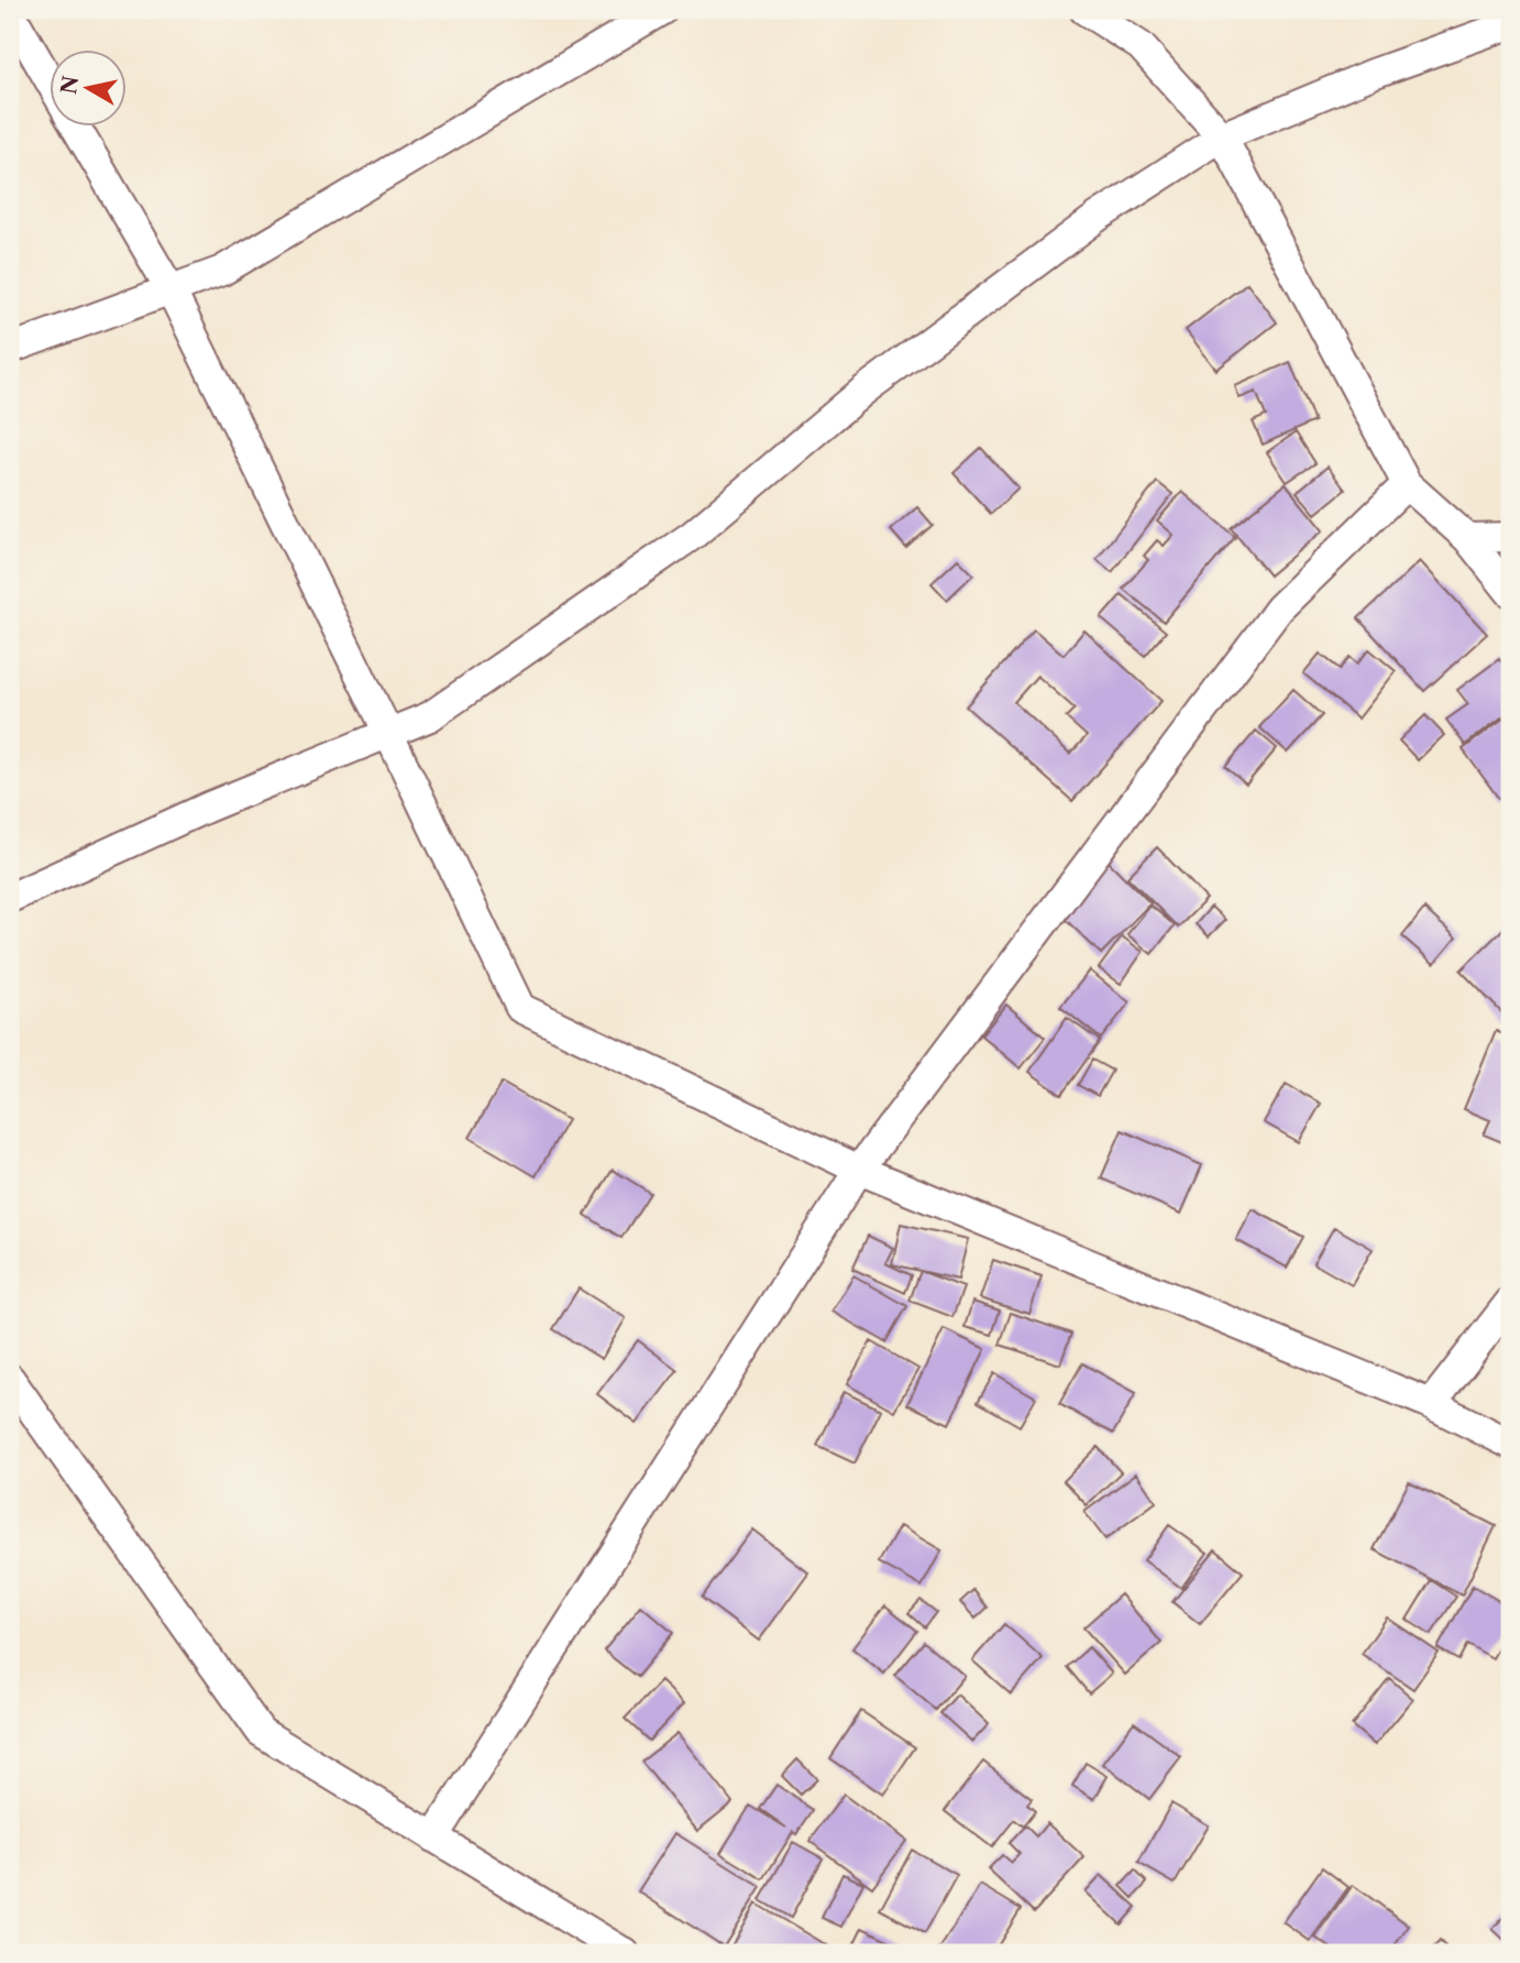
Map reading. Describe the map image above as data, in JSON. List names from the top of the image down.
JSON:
{
  "north": "left"
}
